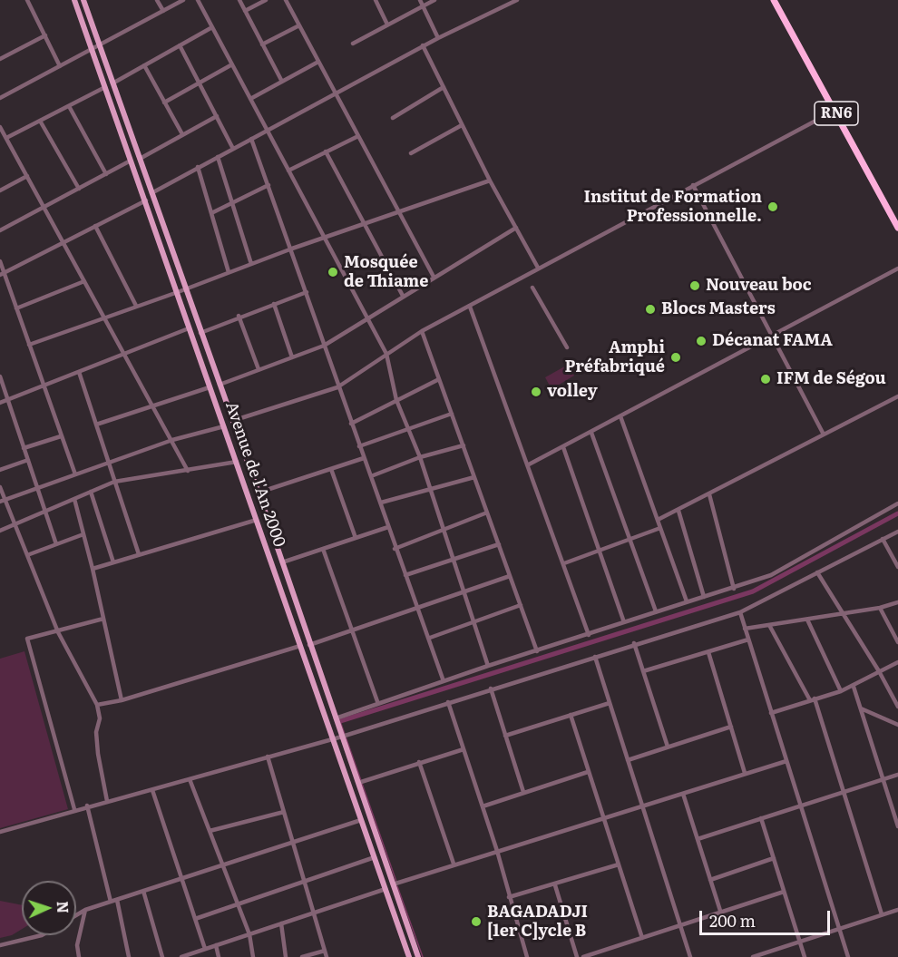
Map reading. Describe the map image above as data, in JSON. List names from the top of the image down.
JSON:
{
  "streets": {
    "highway": ["RN6"],
    "main road": ["Avenue de l'An 2000"]
  },
  "places": [
    "Institut de Formation Professionnelle.",
    "Mosquée de Thiame",
    "Nouveau boc",
    "Blocs Masters",
    "Décanat FAMA",
    "Amphi Préfabriqué",
    "IFM de Ségou",
    "volley",
    "BAGADADJI [1er C]ycle B"
  ],
  "scale_bar": "200 m",
  "north": "right"
}
